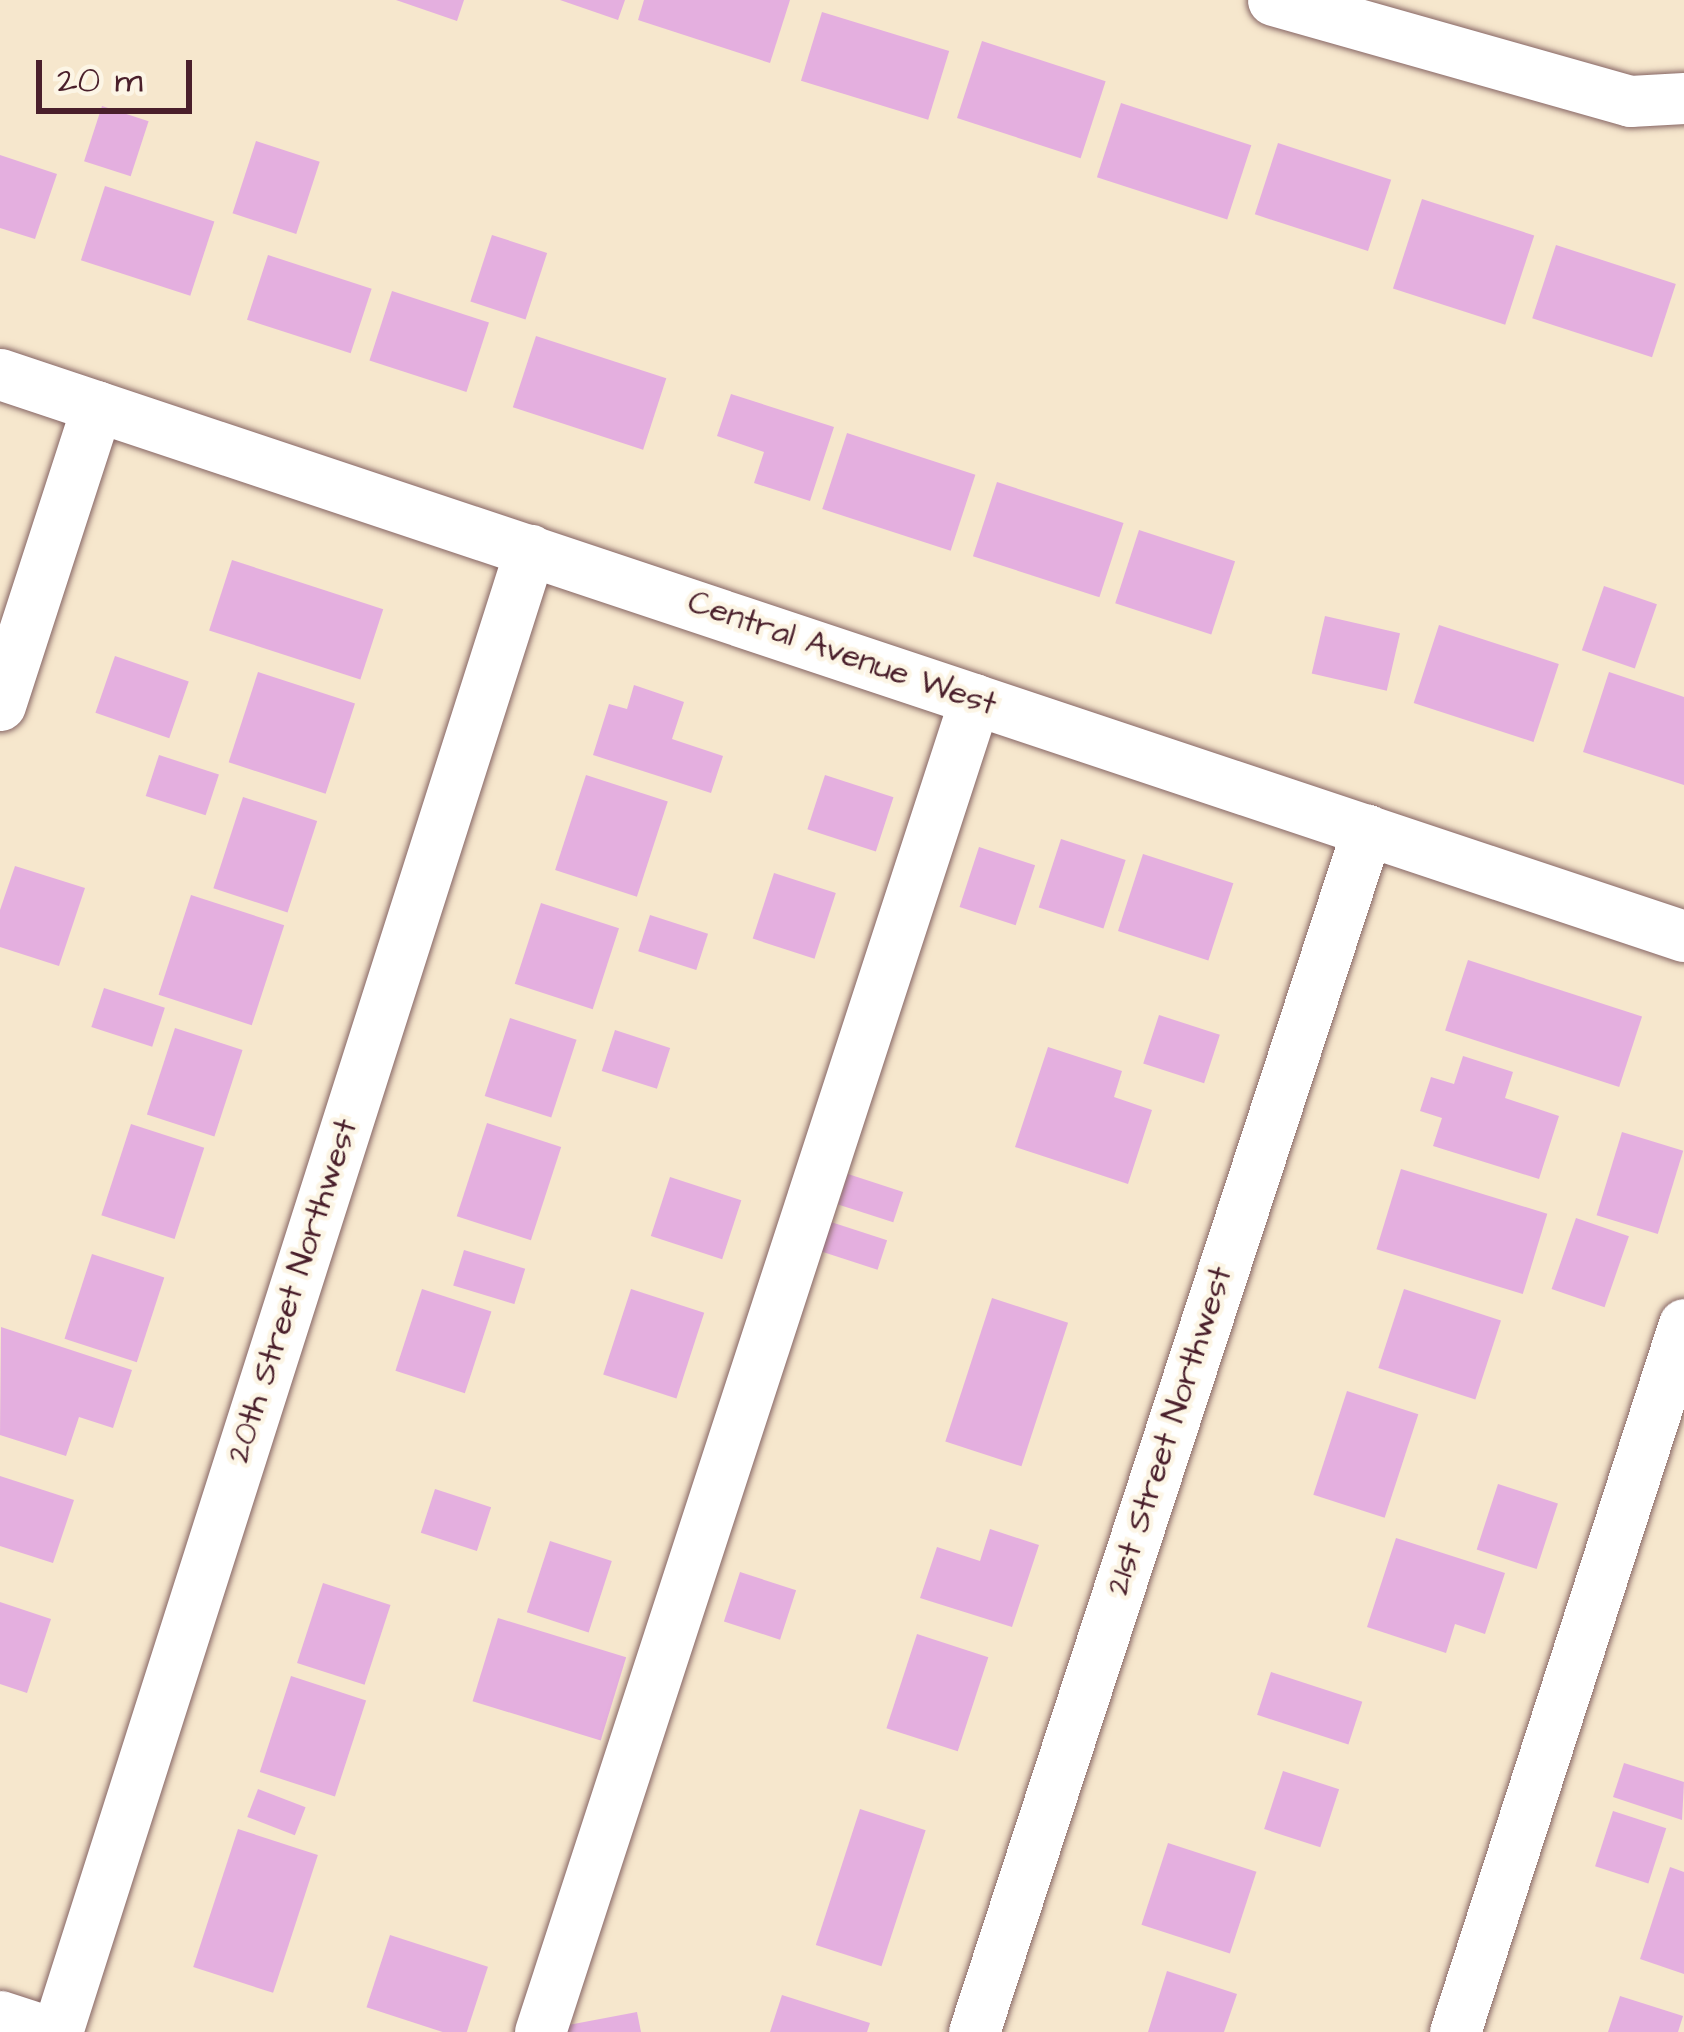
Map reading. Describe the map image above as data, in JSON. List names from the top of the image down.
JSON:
{
  "streets": {
    "street": ["Central Avenue West", "20th Street Northwest", "21st Street Northwest"]
  },
  "crossings": [
    ["Central Avenue West", "20th Street Northwest"],
    ["Central Avenue West", "21st Street Northwest"]
  ],
  "scale_bar": "20 m"
}
